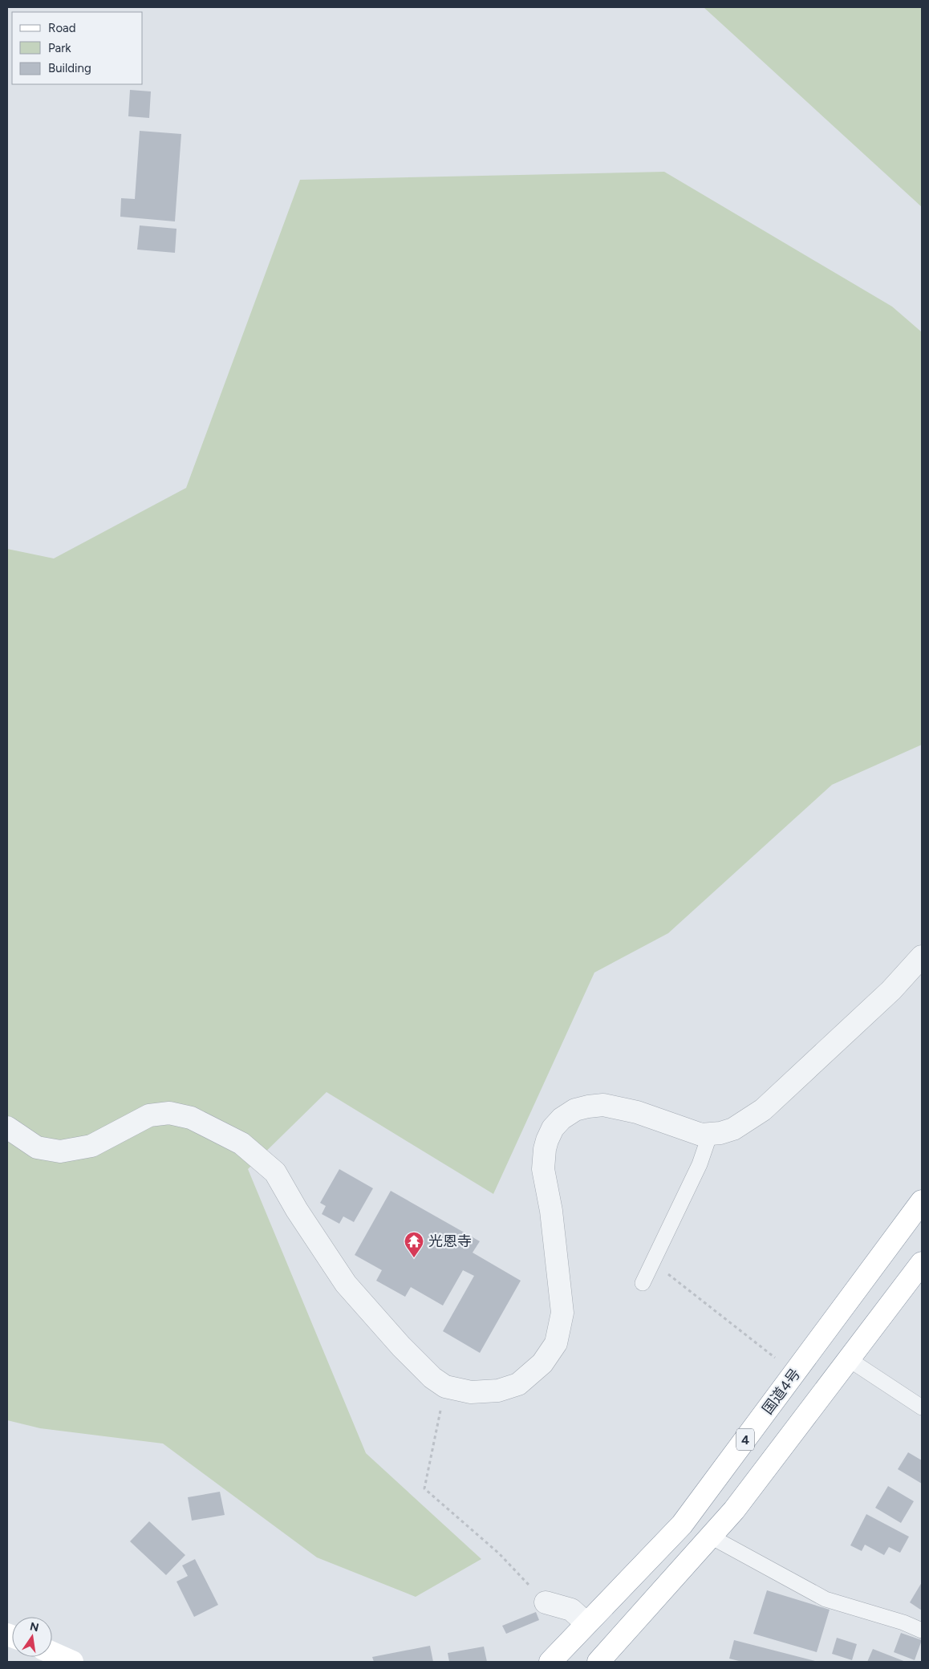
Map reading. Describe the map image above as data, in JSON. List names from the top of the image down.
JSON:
{
  "streets": {
    "main road": ["国道4号", "4"]
  },
  "places": {
    "temple": ["光恩寺"]
  },
  "legend": ["Road", "Park", "Building"],
  "north": "top"
}
